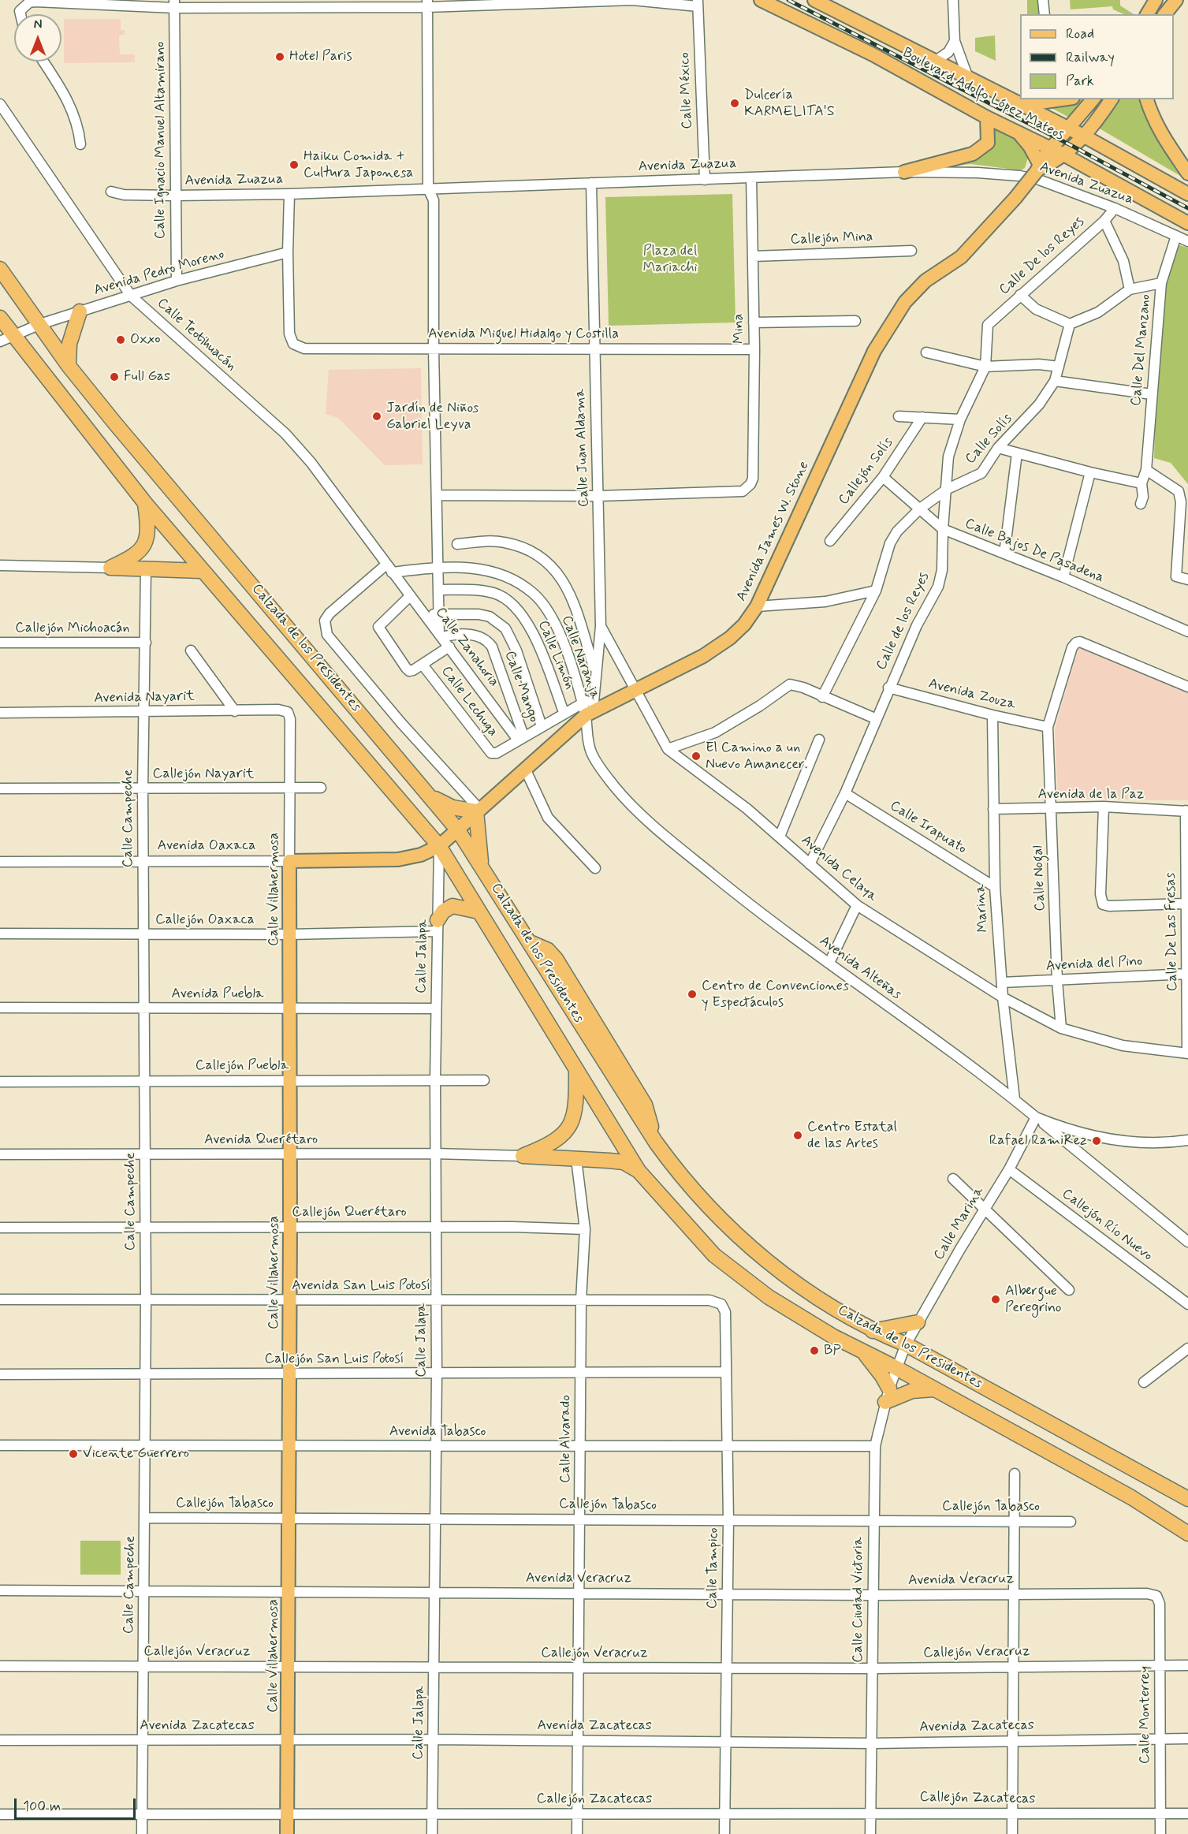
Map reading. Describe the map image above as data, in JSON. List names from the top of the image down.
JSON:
{
  "streets": {
    "highway": ["Calzada de los Presidentes"],
    "main road": [
      "Boulevard Adolfo López Mateos",
      "Avenida James W. Stone",
      "Avenida Oaxaca",
      "Calle Villahermosa"
    ],
    "street": [
      "Calle México",
      "Calle Ignacio Manuel Altamirano",
      "Avenida Zuazua",
      "Callejón Mina",
      "Calle De los Reyes",
      "Avenida Pedro Moreno",
      "Mina",
      "Avenida Miguel Hidalgo y Costilla",
      "Calle Teotihuacán",
      "Calle Del Manzano",
      "Calle Solís",
      "Calle Juan Aldama",
      "Callejón Solís",
      "Calle Bajos De Pasadena",
      "Calle de los Reyes",
      "Callejón Michoacán",
      "Calle Zanahoria",
      "Calle Limón",
      "Calle Naranja",
      "Calle Mango",
      "Avenida Zouza",
      "Avenida Nayarit",
      "Calle Lechuga",
      "Callejón Nayarit",
      "Avenida de la Paz",
      "Calle Campeche",
      "Calle Irapuato",
      "Avenida Celaya",
      "Calle Nogal",
      "Marina",
      "Callejón Oaxaca",
      "Calle De Las Fresas",
      "Calle Jalapa",
      "Avenida del Pino",
      "Avenida Alteñas",
      "Avenida Puebla",
      "Callejón Puebla",
      "Avenida Querétaro",
      "Callejón Querétaro",
      "Calle Marina",
      "Callejón Río Nuevo",
      "Avenida San Luis Potosí",
      "Callejón San Luis Potosí",
      "Avenida Tabasco",
      "Calle Alvarado",
      "Callejón Tabasco",
      "Calle Tampico",
      "Avenida Veracruz",
      "Calle Ciudad Victoria",
      "Callejón Veracruz",
      "Calle Monterrey",
      "Avenida Zacatecas",
      "Callejón Zacatecas"
    ]
  },
  "crossings": [
    ["Calle México", "Avenida Zuazua"],
    ["Boulevard Adolfo López Mateos", "Avenida James W. Stone"],
    ["Calle Ignacio Manuel Altamirano", "Avenida Zuazua"],
    ["Calle Ignacio Manuel Altamirano", "Avenida Pedro Moreno"],
    ["Avenida Zuazua", "Calle De los Reyes"],
    ["Avenida Zuazua", "Mina"],
    ["Avenida Zuazua", "Calle Del Manzano"],
    ["Avenida Zuazua", "Calle Juan Aldama"],
    ["Callejón Mina", "Mina"],
    ["Calle De los Reyes", "Calle de los Reyes"],
    ["Avenida Pedro Moreno", "Avenida Miguel Hidalgo y Costilla"],
    ["Avenida Pedro Moreno", "Calle Teotihuacán"],
    ["Avenida Pedro Moreno", "Calzada de los Presidentes"],
    ["Mina", "Avenida Miguel Hidalgo y Costilla"],
    ["Mina", "Calle Juan Aldama"],
    ["Avenida Miguel Hidalgo y Costilla", "Calle Juan Aldama"],
    ["Calle Teotihuacán", "Calle Zanahoria"],
    ["Calle Teotihuacán", "Calle Naranja"],
    ["Calle Solís", "Calle Bajos De Pasadena"],
    ["Calle Solís", "Calle de los Reyes"],
    ["Calle Juan Aldama", "Avenida James W. Stone"],
    ["Calle Juan Aldama", "Calle Naranja"],
    ["Calle Juan Aldama", "Avenida Celaya"],
    ["Calle Juan Aldama", "Avenida Alteñas"],
    ["Callejón Solís", "Calle Bajos De Pasadena"],
    ["Avenida James W. Stone", "Calzada de los Presidentes"],
    ["Avenida James W. Stone", "Calle Naranja"],
    ["Avenida James W. Stone", "Avenida Oaxaca"],
    ["Avenida James W. Stone", "Avenida Celaya"],
    ["Avenida James W. Stone", "Calle Jalapa"],
    ["Avenida James W. Stone", "Avenida Alteñas"],
    ["Calle Bajos De Pasadena", "Calle de los Reyes"],
    ["Calle de los Reyes", "Avenida Zouza"],
    ["Calle de los Reyes", "Calle Irapuato"],
    ["Calle de los Reyes", "Avenida Celaya"],
    ["Callejón Michoacán", "Calle Campeche"],
    ["Calle Zanahoria", "Calle Naranja"],
    ["Calle Zanahoria", "Calle Mango"],
    ["Calle Zanahoria", "Calle Lechuga"],
    ["Calzada de los Presidentes", "Avenida Oaxaca"],
    ["Calzada de los Presidentes", "Calle Jalapa"],
    ["Calzada de los Presidentes", "Calle Marina"],
    ["Calzada de los Presidentes", "Calle Ciudad Victoria"],
    ["Calle Naranja", "Avenida Alteñas"],
    ["Calle Mango", "Calle Lechuga"],
    ["Avenida Zouza", "Calle Nogal"],
    ["Avenida Zouza", "Marina"],
    ["Avenida Nayarit", "Calle Campeche"],
    ["Avenida Nayarit", "Calle Villahermosa"],
    ["Callejón Nayarit", "Calle Campeche"],
    ["Callejón Nayarit", "Calle Villahermosa"],
    ["Avenida de la Paz", "Calle Nogal"],
    ["Avenida de la Paz", "Marina"],
    ["Avenida de la Paz", "Calle De Las Fresas"],
    ["Calle Campeche", "Avenida Oaxaca"],
    ["Calle Campeche", "Callejón Oaxaca"],
    ["Calle Campeche", "Avenida Puebla"],
    ["Calle Campeche", "Callejón Puebla"],
    ["Calle Campeche", "Avenida Querétaro"],
    ["Calle Campeche", "Callejón Querétaro"],
    ["Calle Campeche", "Avenida San Luis Potosí"],
    ["Calle Campeche", "Callejón San Luis Potosí"],
    ["Calle Campeche", "Avenida Tabasco"],
    ["Calle Campeche", "Callejón Tabasco"],
    ["Calle Campeche", "Avenida Veracruz"],
    ["Calle Campeche", "Callejón Veracruz"],
    ["Calle Campeche", "Avenida Zacatecas"],
    ["Calle Campeche", "Callejón Zacatecas"],
    ["Calle Irapuato", "Marina"],
    ["Avenida Oaxaca", "Calle Villahermosa"],
    ["Avenida Oaxaca", "Calle Jalapa"],
    ["Avenida Celaya", "Calle Nogal"],
    ["Avenida Celaya", "Marina"],
    ["Avenida Celaya", "Calle De Las Fresas"],
    ["Calle Nogal", "Avenida del Pino"],
    ["Calle Villahermosa", "Callejón Oaxaca"],
    ["Calle Villahermosa", "Avenida Puebla"],
    ["Calle Villahermosa", "Callejón Puebla"],
    ["Calle Villahermosa", "Avenida Querétaro"],
    ["Calle Villahermosa", "Callejón Querétaro"],
    ["Calle Villahermosa", "Avenida San Luis Potosí"],
    ["Calle Villahermosa", "Callejón San Luis Potosí"],
    ["Calle Villahermosa", "Avenida Tabasco"],
    ["Calle Villahermosa", "Callejón Tabasco"],
    ["Calle Villahermosa", "Avenida Veracruz"],
    ["Calle Villahermosa", "Callejón Veracruz"],
    ["Calle Villahermosa", "Avenida Zacatecas"],
    ["Calle Villahermosa", "Callejón Zacatecas"],
    ["Marina", "Avenida del Pino"],
    ["Marina", "Avenida Alteñas"],
    ["Callejón Oaxaca", "Calle Jalapa"],
    ["Calle De Las Fresas", "Avenida del Pino"],
    ["Calle Jalapa", "Avenida Puebla"],
    ["Calle Jalapa", "Callejón Puebla"],
    ["Calle Jalapa", "Avenida Querétaro"],
    ["Calle Jalapa", "Callejón Querétaro"],
    ["Calle Jalapa", "Avenida San Luis Potosí"],
    ["Calle Jalapa", "Callejón San Luis Potosí"],
    ["Calle Jalapa", "Avenida Tabasco"],
    ["Calle Jalapa", "Callejón Tabasco"],
    ["Calle Jalapa", "Avenida Veracruz"],
    ["Calle Jalapa", "Callejón Veracruz"],
    ["Calle Jalapa", "Avenida Zacatecas"],
    ["Calle Jalapa", "Callejón Zacatecas"],
    ["Avenida Alteñas", "Calle Marina"],
    ["Callejón Querétaro", "Calle Alvarado"],
    ["Calle Marina", "Callejón Río Nuevo"],
    ["Calle Marina", "Calle Ciudad Victoria"],
    ["Avenida San Luis Potosí", "Calle Alvarado"],
    ["Avenida San Luis Potosí", "Calle Tampico"],
    ["Callejón San Luis Potosí", "Calle Alvarado"],
    ["Callejón San Luis Potosí", "Calle Tampico"],
    ["Avenida Tabasco", "Calle Alvarado"],
    ["Avenida Tabasco", "Calle Tampico"],
    ["Avenida Tabasco", "Calle Ciudad Victoria"],
    ["Calle Alvarado", "Callejón Tabasco"],
    ["Calle Alvarado", "Avenida Veracruz"],
    ["Calle Alvarado", "Callejón Veracruz"],
    ["Calle Alvarado", "Avenida Zacatecas"],
    ["Calle Alvarado", "Callejón Zacatecas"],
    ["Callejón Tabasco", "Calle Tampico"],
    ["Callejón Tabasco", "Calle Ciudad Victoria"],
    ["Calle Tampico", "Avenida Veracruz"],
    ["Calle Tampico", "Callejón Veracruz"],
    ["Calle Tampico", "Avenida Zacatecas"],
    ["Calle Tampico", "Callejón Zacatecas"],
    ["Avenida Veracruz", "Calle Ciudad Victoria"],
    ["Avenida Veracruz", "Calle Monterrey"],
    ["Calle Ciudad Victoria", "Callejón Veracruz"],
    ["Calle Ciudad Victoria", "Avenida Zacatecas"],
    ["Calle Ciudad Victoria", "Callejón Zacatecas"],
    ["Callejón Veracruz", "Calle Monterrey"],
    ["Calle Monterrey", "Avenida Zacatecas"],
    ["Calle Monterrey", "Callejón Zacatecas"]
  ],
  "parks": ["Plaza del Mariachi"],
  "places": [
    "Hotel Paris",
    "Dulcería KARMELITA'S",
    "Haiku Comida + Cultura Japonesa",
    "Oxxo",
    "Full Gas",
    "Jardín de Niños Gabriel Leyva",
    "El Camino a un Nuevo Amanecer.",
    "Centro de Convenciones y Espectáculos",
    "Centro Estatal de las Artes",
    "Rafael RamiRez",
    "Albergue Peregrino",
    "BP",
    "Vicente Guerrero"
  ],
  "legend": ["Road", "Railway", "Park"],
  "scale_bar": "100 m",
  "north": "top"
}
